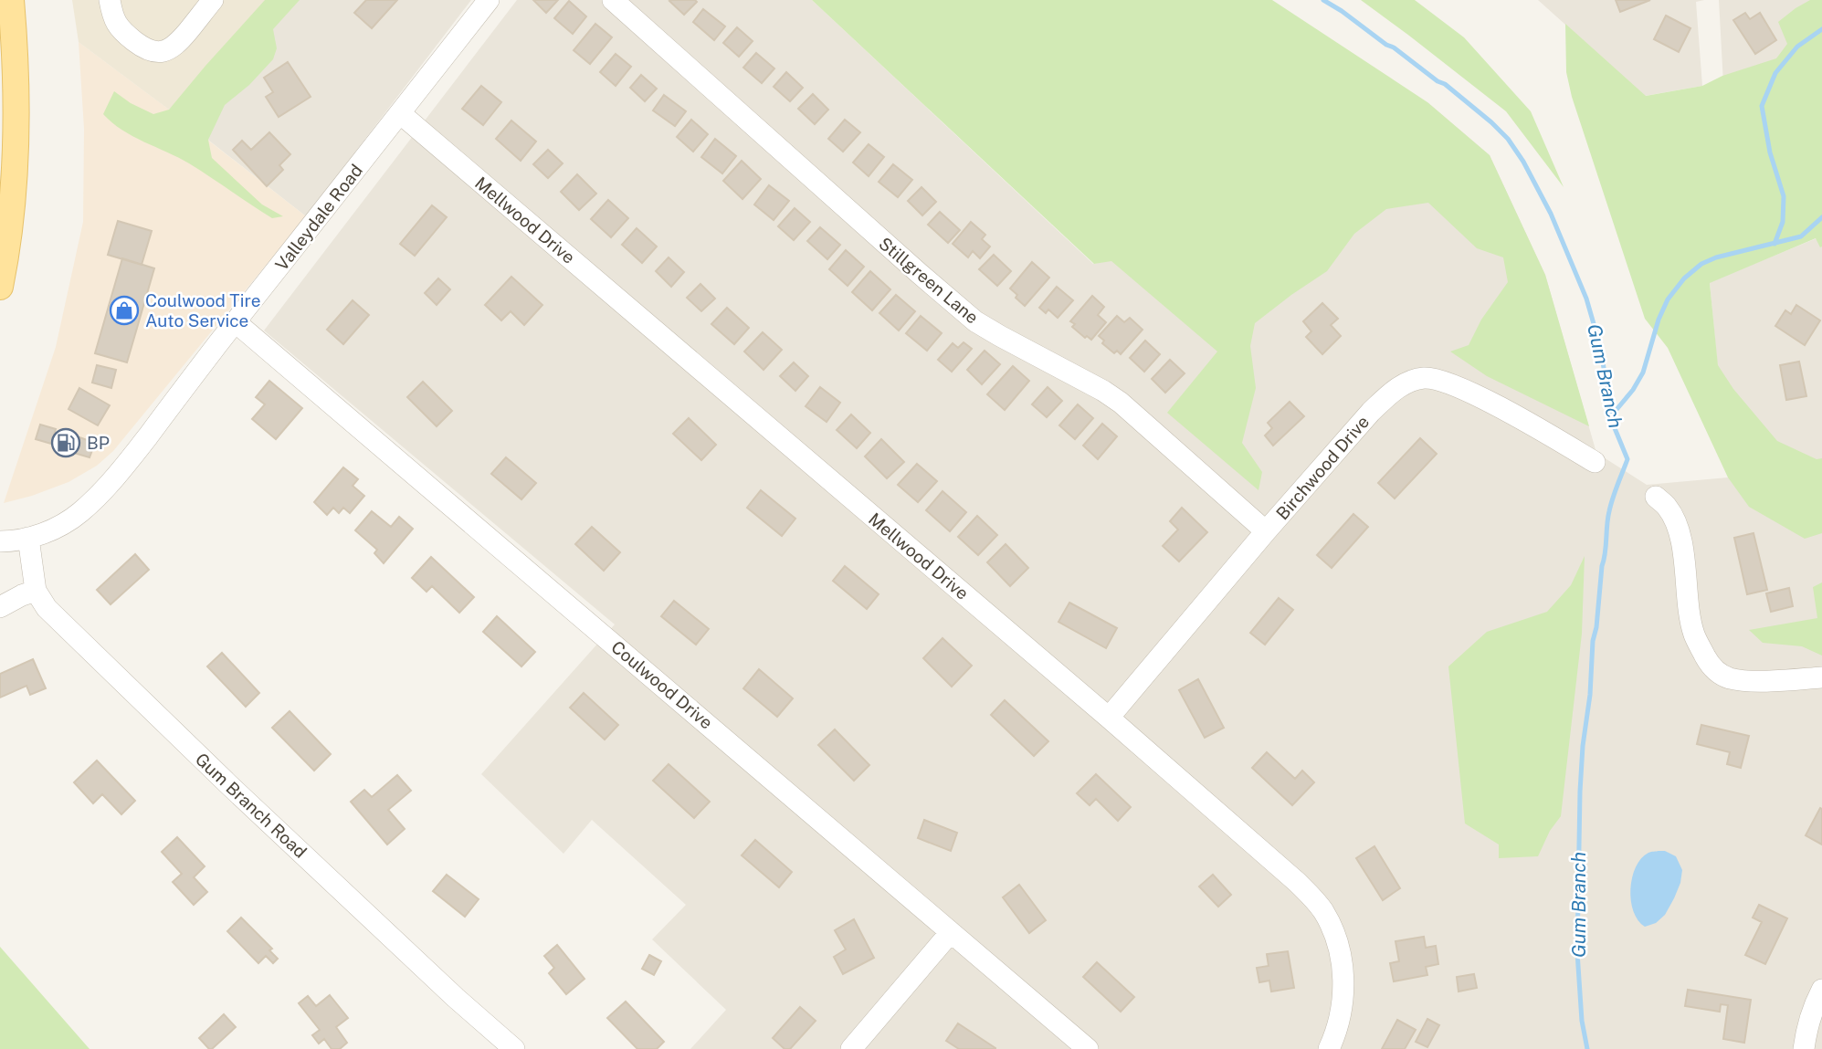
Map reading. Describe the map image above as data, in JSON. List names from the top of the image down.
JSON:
{
  "streets": {
    "street": [
      "Valleydale Road",
      "Mellwood Drive",
      "Stillgreen Lane",
      "Birchwood Drive",
      "Coulwood Drive",
      "Gum Branch Road"
    ]
  },
  "crossings": [
    ["Valleydale Road", "Mellwood Drive"],
    ["Valleydale Road", "Coulwood Drive"],
    ["Valleydale Road", "Gum Branch Road"],
    ["Mellwood Drive", "Birchwood Drive"],
    ["Stillgreen Lane", "Birchwood Drive"]
  ],
  "water": ["Gum Branch"],
  "places": {
    "shop": ["Coulwood Tire Auto Service"],
    "fuel station": ["BP"]
  }
}
